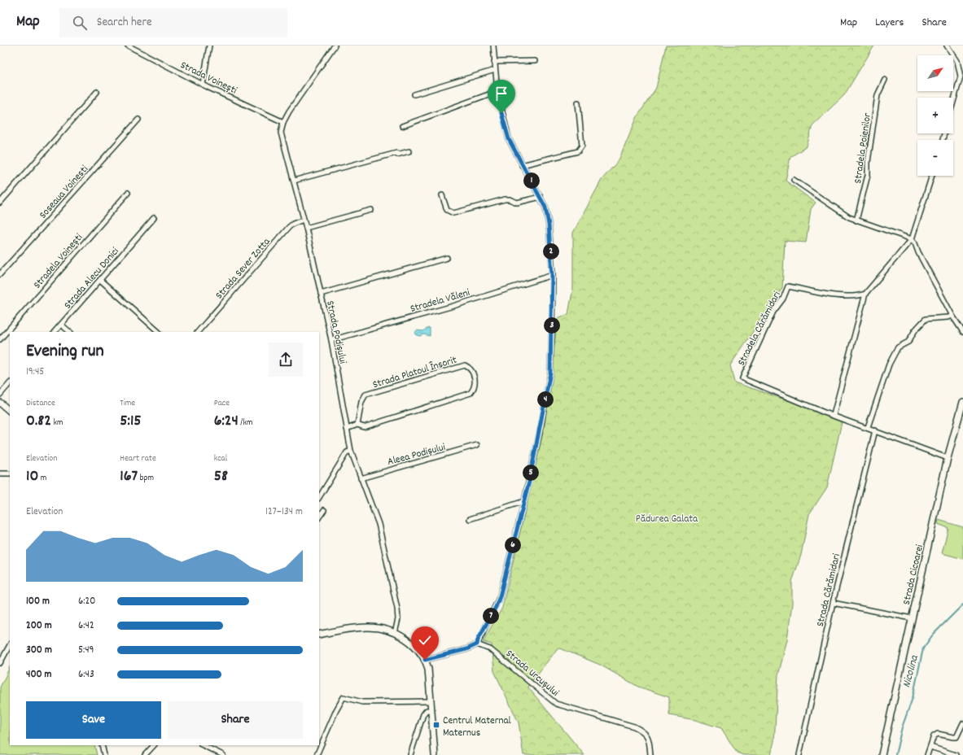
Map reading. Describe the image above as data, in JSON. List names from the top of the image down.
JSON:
{
  "streets": {
    "street": [
      "Strada Voinești",
      "Stradela Poienilor",
      "Soseaua Voinesti",
      "Stradela Voinești",
      "Strada Sever Zotta",
      "Strada Alecu Donici",
      "Stradela Văleni",
      "Stradela Cărămidari",
      "Strada Podișului",
      "Strada Platoul Însorit",
      "Aleea Podișului",
      "Strada Cicoarei",
      "Strada Cărămidari",
      "Strada Urcușului"
    ]
  },
  "crossings": [
    ["Strada Voinești", "Strada Podișului"],
    ["Strada Sever Zotta", "Strada Podișului"],
    ["Stradela Văleni", "Strada Podișului"],
    ["Stradela Cărămidari", "Strada Cicoarei"],
    ["Stradela Cărămidari", "Strada Cărămidari"],
    ["Strada Podișului", "Aleea Podișului"]
  ],
  "water": ["Nicolina"],
  "parks": ["Pădurea Galata"],
  "places": {
    "transit": ["Centrul Maternal Maternus"]
  },
  "north": "top right",
  "page": {
    "header": "Map",
    "search": "Search here",
    "nav": ["Map", "Layers", "Share"],
    "map_buttons": ["+", "−"],
    "pins": [
      "1",
      "2",
      "3",
      "4",
      "5",
      "6",
      "7"
    ],
    "heading": ["Evening run", "19:45"],
    "stats": [
      ["Distance", "0.82 km"],
      ["Time", "5:15"],
      ["Pace", "6:24 /km"],
      ["Elevation", "10 m"],
      ["Heart rate", "167 bpm"],
      ["kcal", "58"]
    ],
    "chart": ["Elevation", "127–134 m"],
    "list": [
      {
        "name": "100 m",
        "note": "6:20"
      },
      {
        "name": "200 m",
        "note": "6:42"
      },
      {
        "name": "300 m",
        "note": "5:49"
      },
      {
        "name": "400 m",
        "note": "6:43"
      }
    ],
    "buttons": ["Save", "Share"]
  }
}
